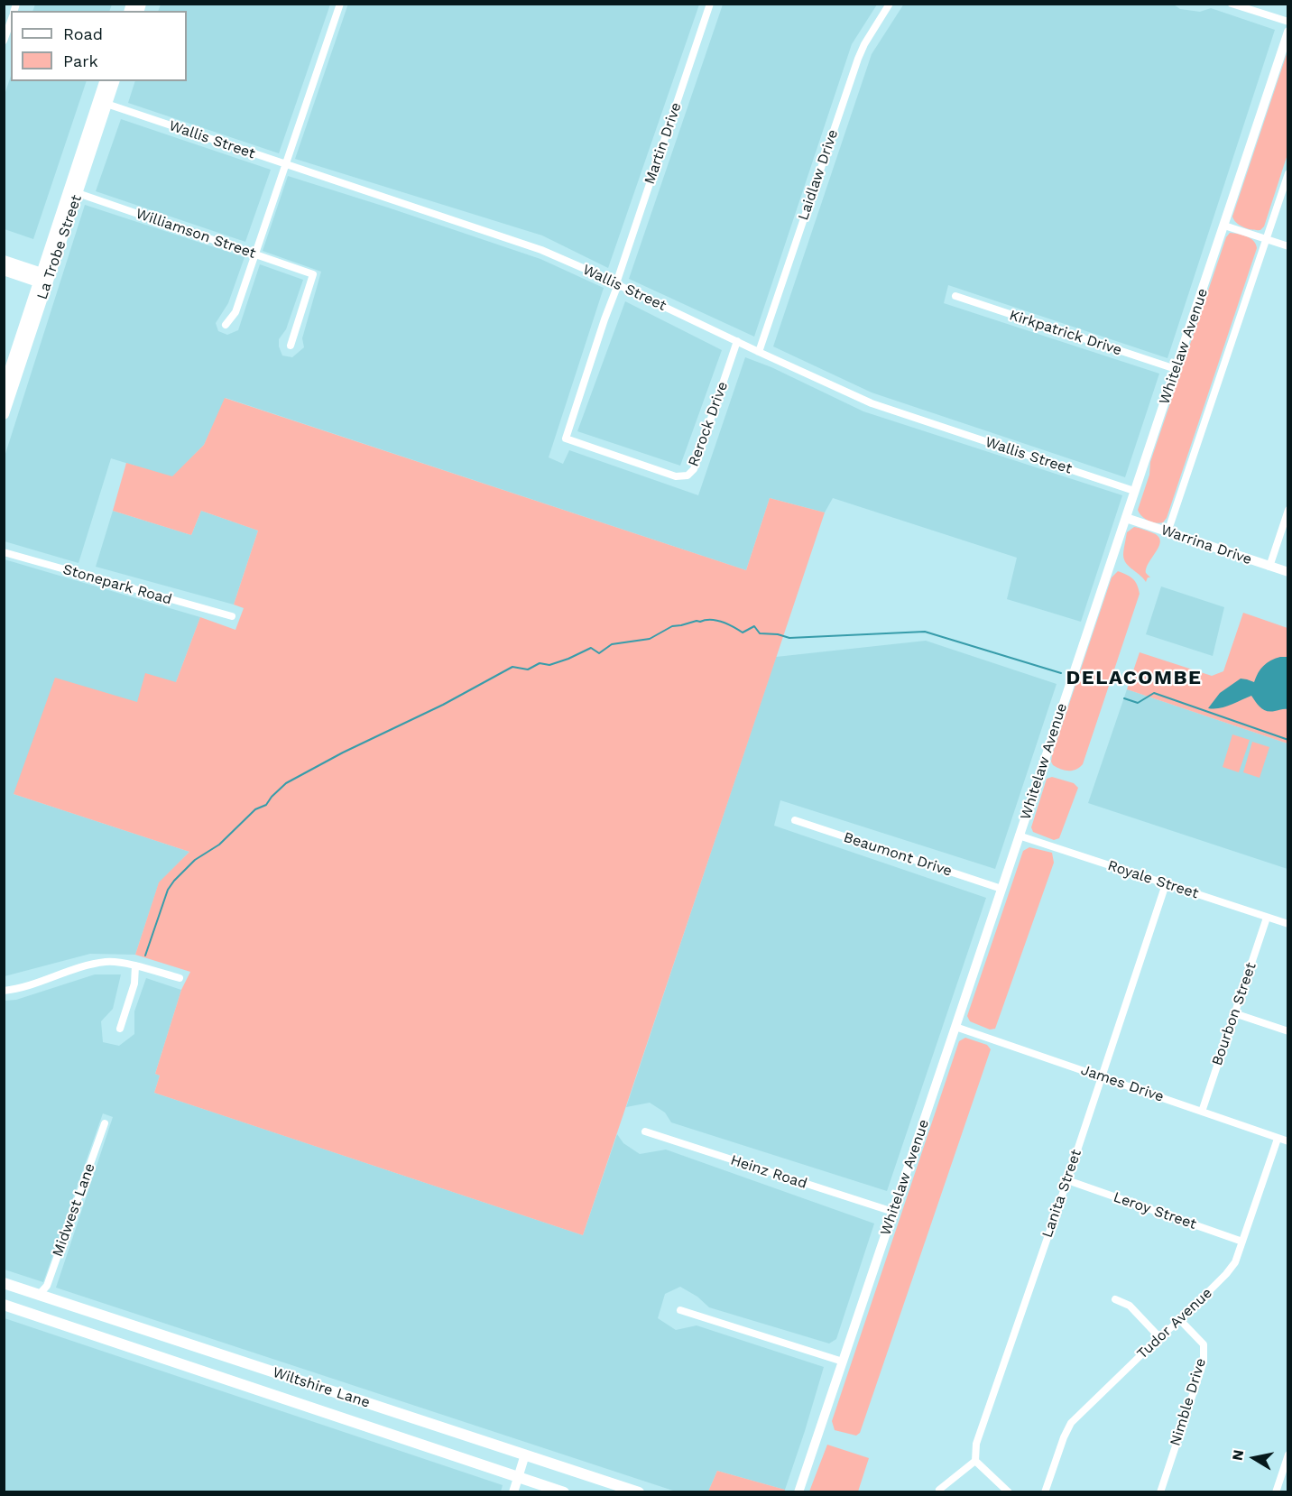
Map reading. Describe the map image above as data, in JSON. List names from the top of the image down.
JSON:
{
  "streets": {
    "main road": ["La Trobe Street", "Wiltshire Lane"],
    "street": [
      "Wallis Street",
      "Martin Drive",
      "Laidlaw Drive",
      "Williamson Street",
      "Kirkpatrick Drive",
      "Whitelaw Avenue",
      "Rerock Drive",
      "Warrina Drive",
      "Stonepark Road",
      "Beaumont Drive",
      "Royale Street",
      "Bourbon Street",
      "James Drive",
      "Heinz Road",
      "Lanita Street",
      "Midwest Lane",
      "Leroy Street",
      "Tudor Avenue",
      "Nimble Drive"
    ]
  },
  "crossings": [
    ["Wallis Street", "Martin Drive"],
    ["Wallis Street", "Laidlaw Drive"],
    ["Wallis Street", "La Trobe Street"],
    ["Wallis Street", "Whitelaw Avenue"],
    ["Wallis Street", "Rerock Drive"],
    ["Martin Drive", "Rerock Drive"],
    ["Williamson Street", "La Trobe Street"],
    ["Kirkpatrick Drive", "Whitelaw Avenue"],
    ["Whitelaw Avenue", "Warrina Drive"],
    ["Whitelaw Avenue", "Beaumont Drive"],
    ["Whitelaw Avenue", "Royale Street"],
    ["Whitelaw Avenue", "James Drive"],
    ["Whitelaw Avenue", "Heinz Road"],
    ["Royale Street", "Bourbon Street"],
    ["Royale Street", "Lanita Street"],
    ["Bourbon Street", "James Drive"],
    ["James Drive", "Lanita Street"],
    ["James Drive", "Tudor Avenue"],
    ["Lanita Street", "Leroy Street"],
    ["Midwest Lane", "Wiltshire Lane"],
    ["Leroy Street", "Tudor Avenue"],
    ["Tudor Avenue", "Nimble Drive"]
  ],
  "districts": ["DELACOMBE"],
  "legend": ["Road", "Park"],
  "north": "left"
}
